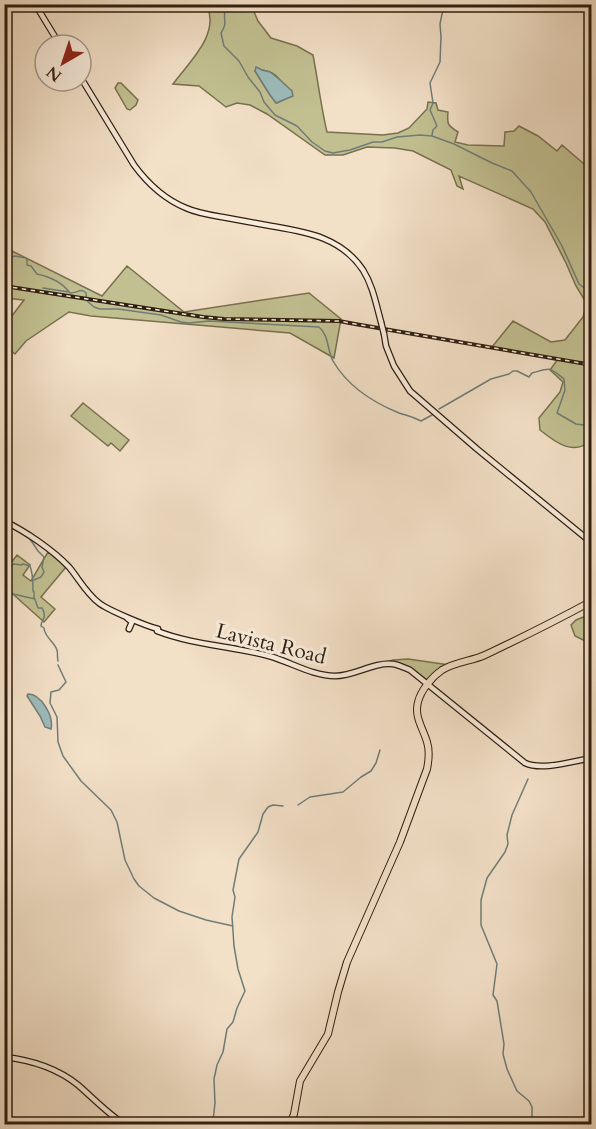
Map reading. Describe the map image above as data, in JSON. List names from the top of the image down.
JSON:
{
  "streets": {
    "main road": ["Lavista Road"]
  },
  "north": "bottom left"
}
